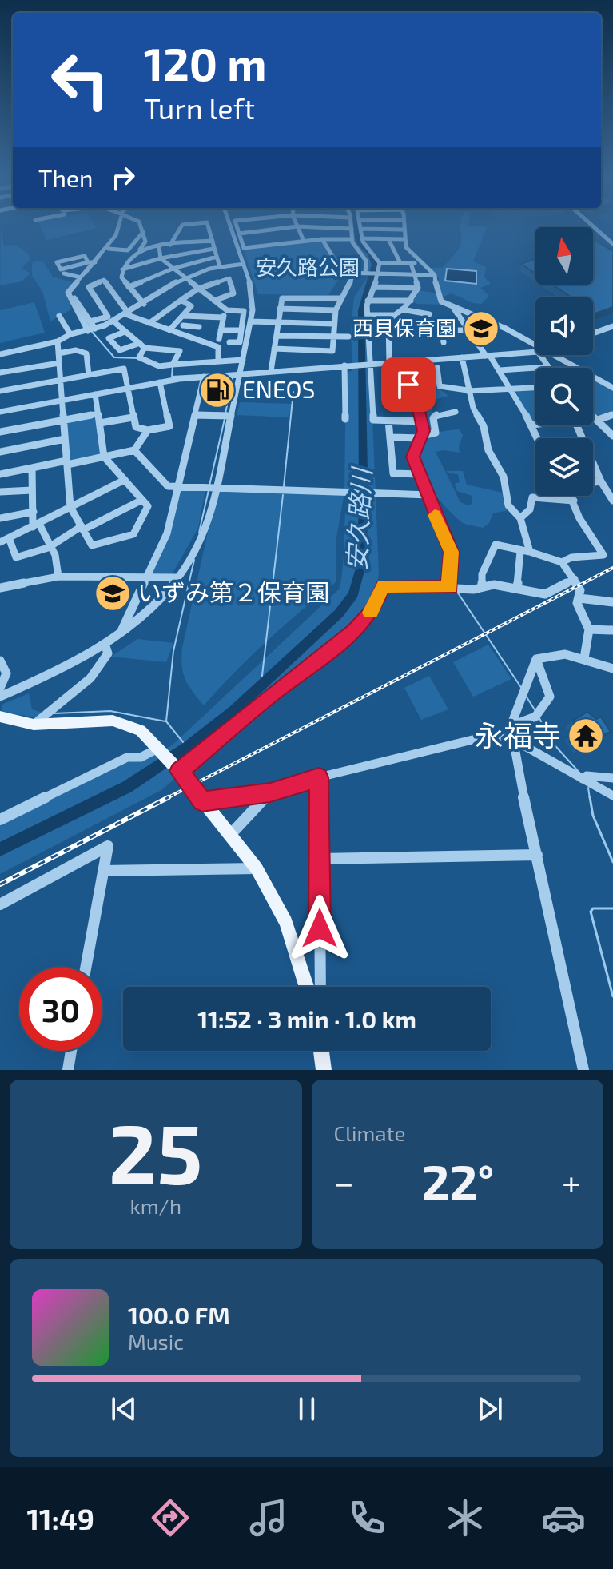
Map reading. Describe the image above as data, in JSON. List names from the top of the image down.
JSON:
{
  "water": ["安久路川"],
  "parks": ["安久路公園"],
  "places": {
    "school or university": ["西貝保育園", "いずみ第２保育園"],
    "fuel station": ["ENEOS"],
    "temple": ["永福寺"]
  },
  "north": "top",
  "page": {
    "turn": ["120 m", "Turn left"],
    "then": "Then",
    "limit": "30",
    "trip": "11:52 · 3 min · 1.0 km",
    "tile": [
      ["25", "km/h"],
      "Climate"
    ],
    "heat": ["−", "22°", "+"],
    "song": ["100.0 FM", "Music"],
    "tabs": "11:49"
  }
}
